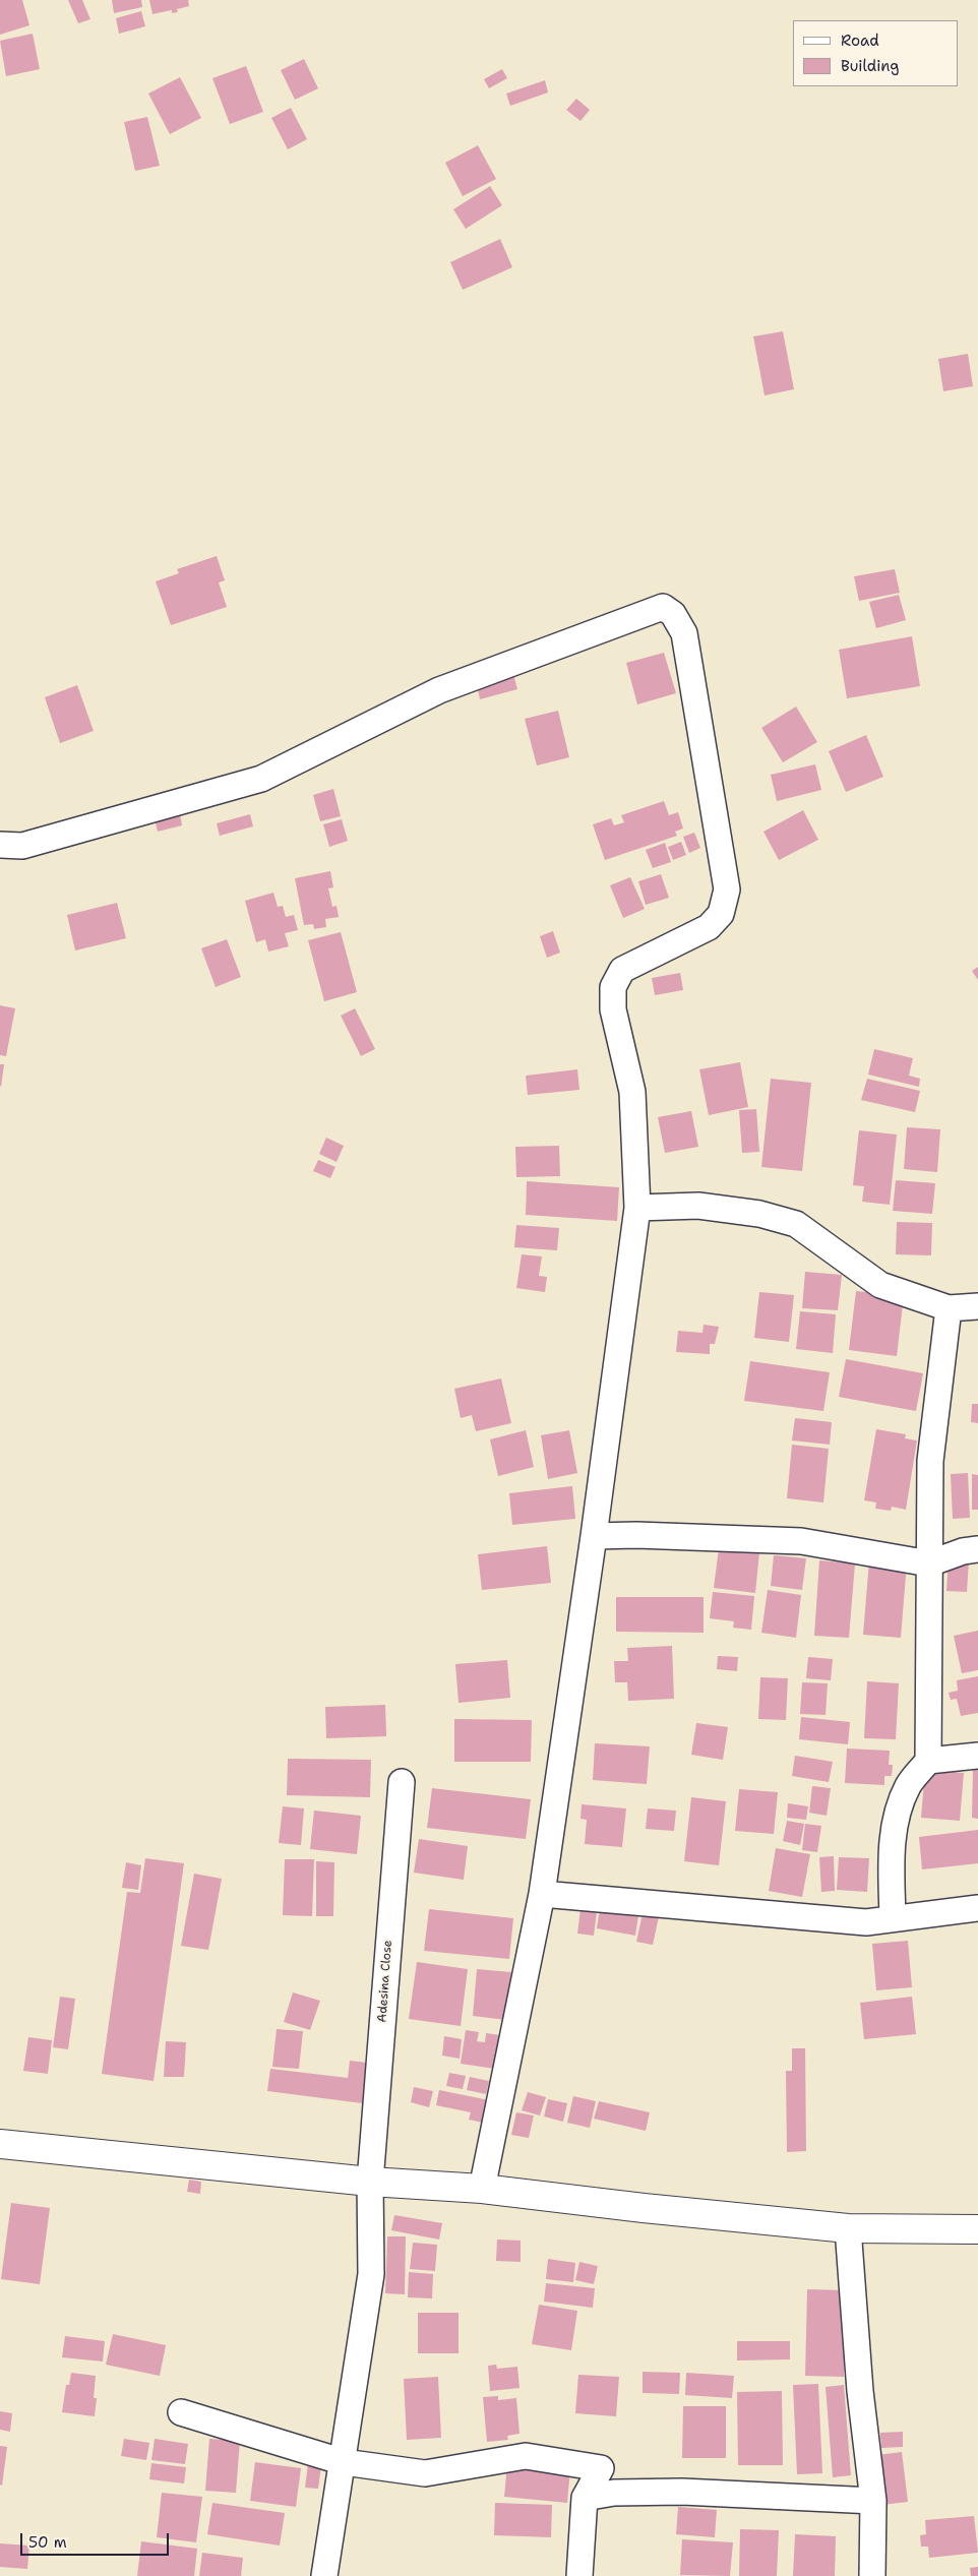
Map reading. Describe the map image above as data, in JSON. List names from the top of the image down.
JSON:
{
  "streets": {
    "street": ["Adesina Close"]
  },
  "legend": ["Road", "Building"],
  "scale_bar": "50 m"
}
